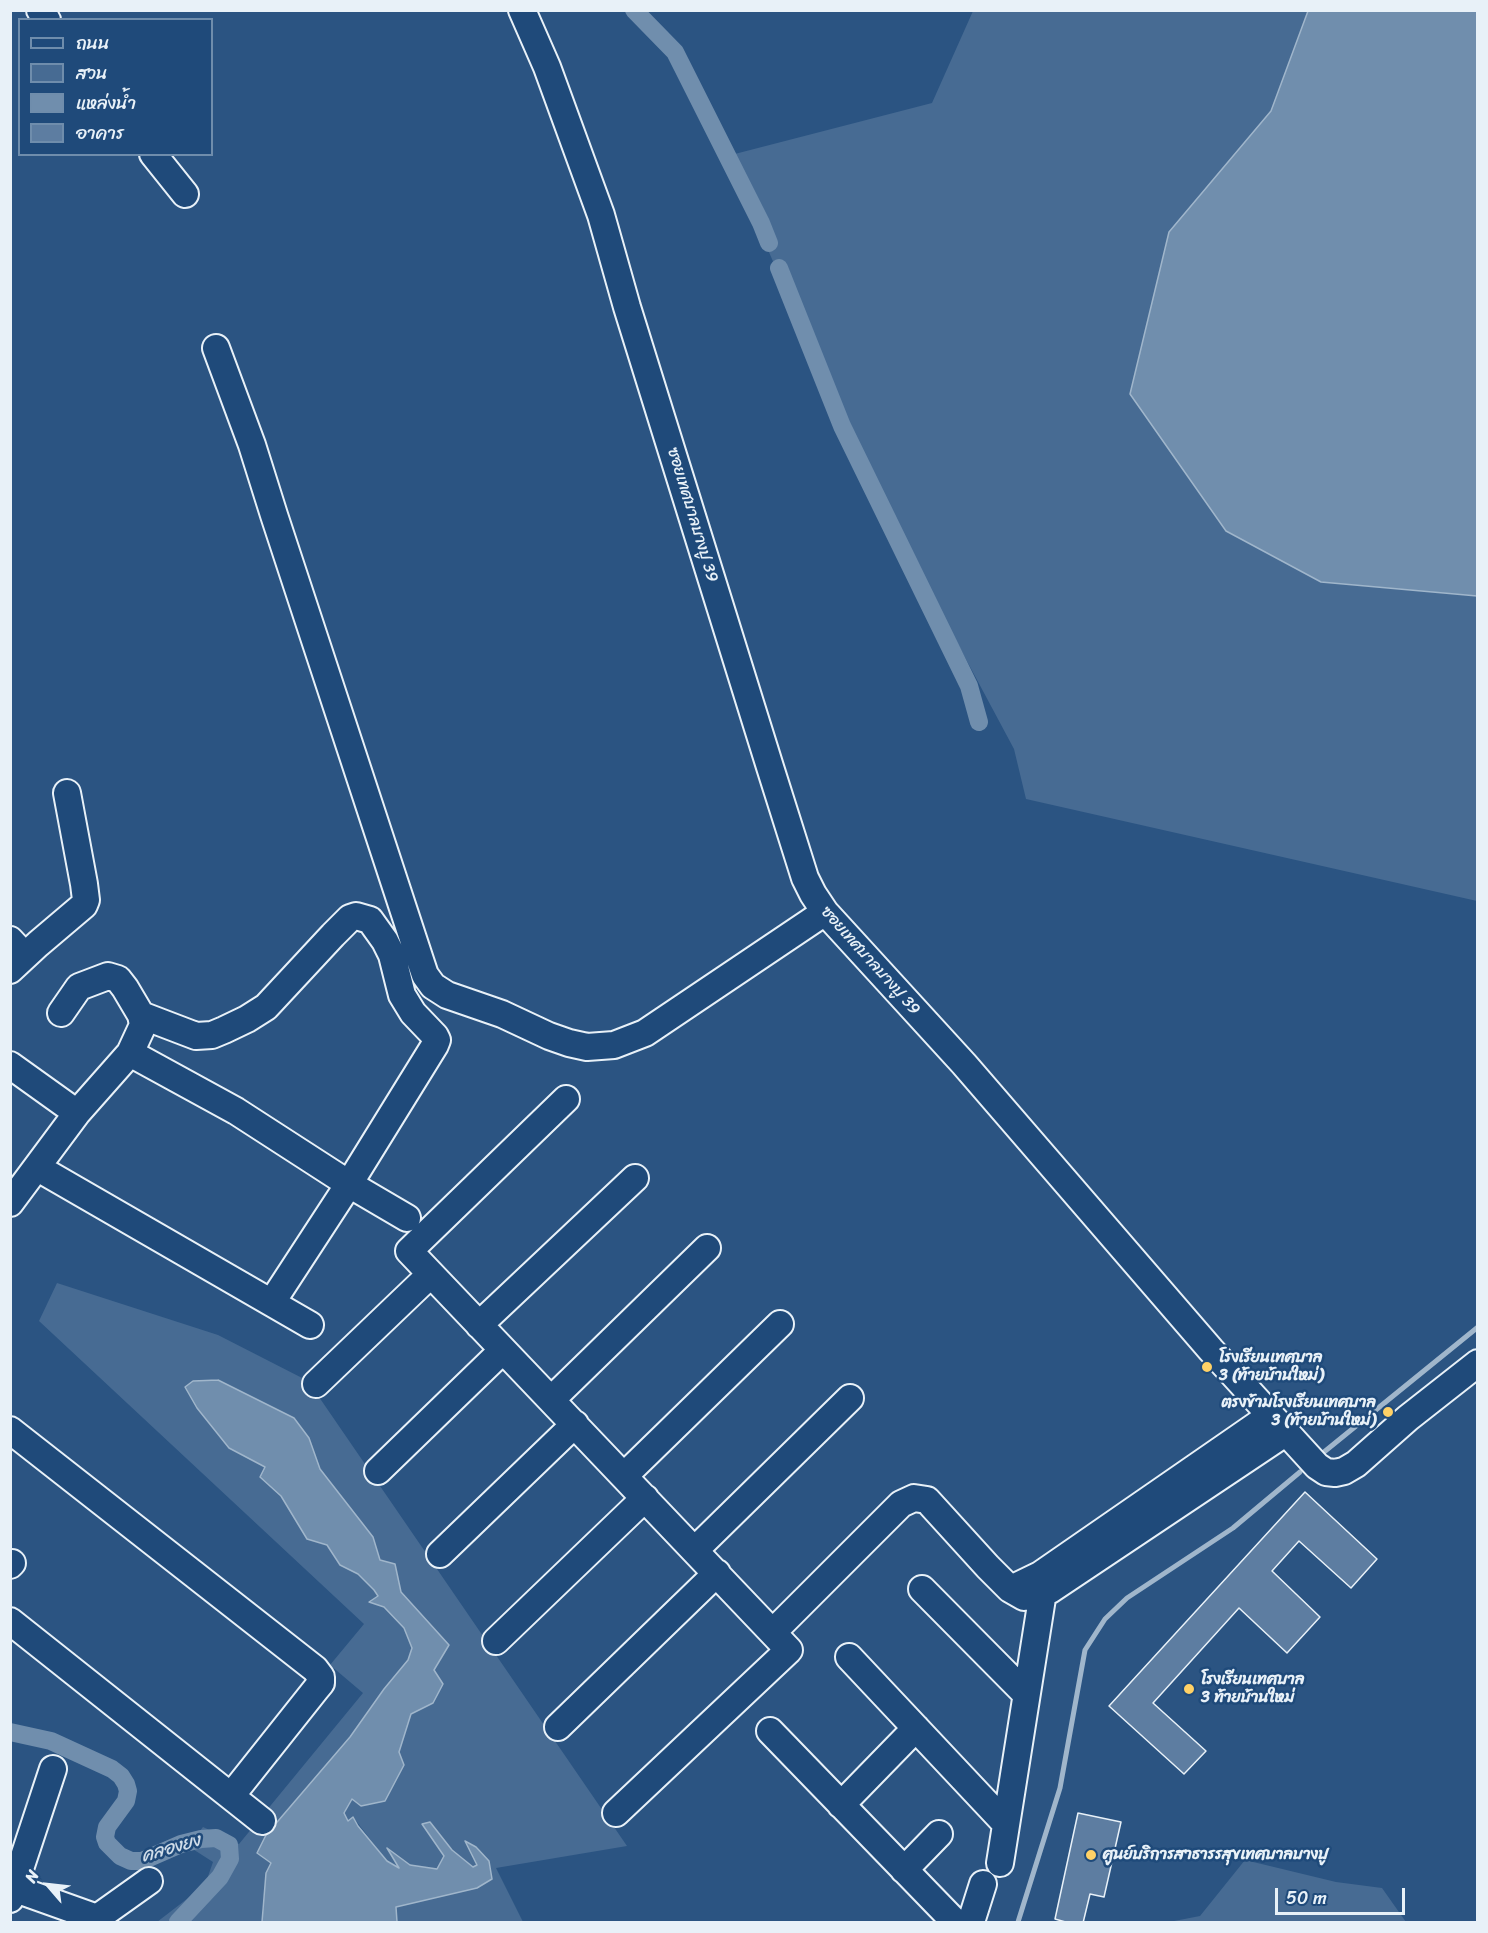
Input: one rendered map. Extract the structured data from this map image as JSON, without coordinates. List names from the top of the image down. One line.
{"streets":{"street":["ซอยเทศบาลบางปู 39"]},"water":["คลองยง"],"places":["โรงเรียนเทศบาล 3 (ท้ายบ้านใหม่)","ตรงข้ามโรงเรียนเทศบาล 3 (ท้ายบ้านใหม่)","โรงเรียนเทศบาล 3 ท้ายบ้านใหม่","ศูนย์บริการสาธารรสุขเทศบาลบางปู"],"legend":["ถนน","สวน","แหล่งน้ำ","อาคาร"],"scale_bar":"50 m","north":"top left"}
